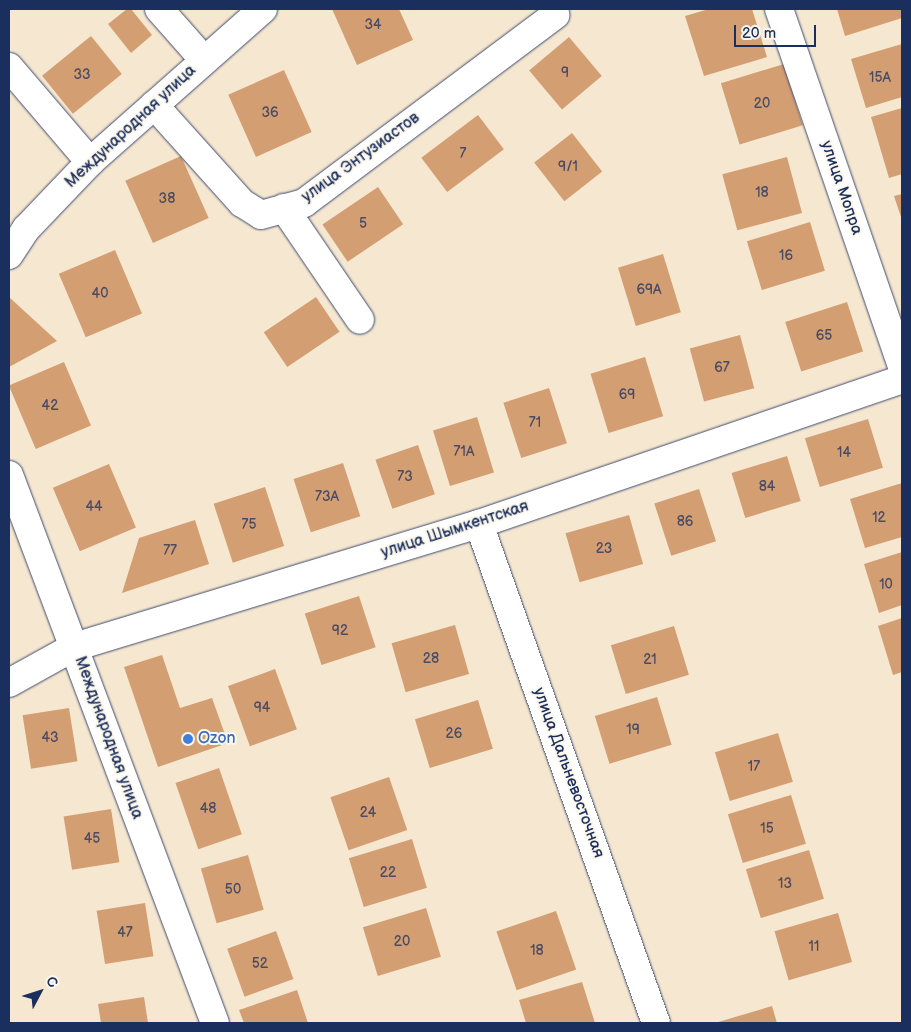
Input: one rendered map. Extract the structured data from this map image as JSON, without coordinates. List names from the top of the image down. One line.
{"streets":{"street":["Международная улица","улица Энтузиастов","улица Мопра","улица Шымкентская","улица Дальневосточная"]},"crossings":[["Международная улица","улица Энтузиастов"],["Международная улица","улица Шымкентская"],["улица Шымкентская","улица Дальневосточная"]],"places":["Ozon"],"house_numbers":["34","9","33","15А","20","36","7","9/1","18","38","5","16","69А","40","65","67","69","42","71","71А","14","73","84","73А","44","12","86","75","23","77","10","92","28","21","94","19","26","43","17","48","24","15","45","22","13","50","47","20","11","18","52"],"scale_bar":"20 m","north":"top right"}
